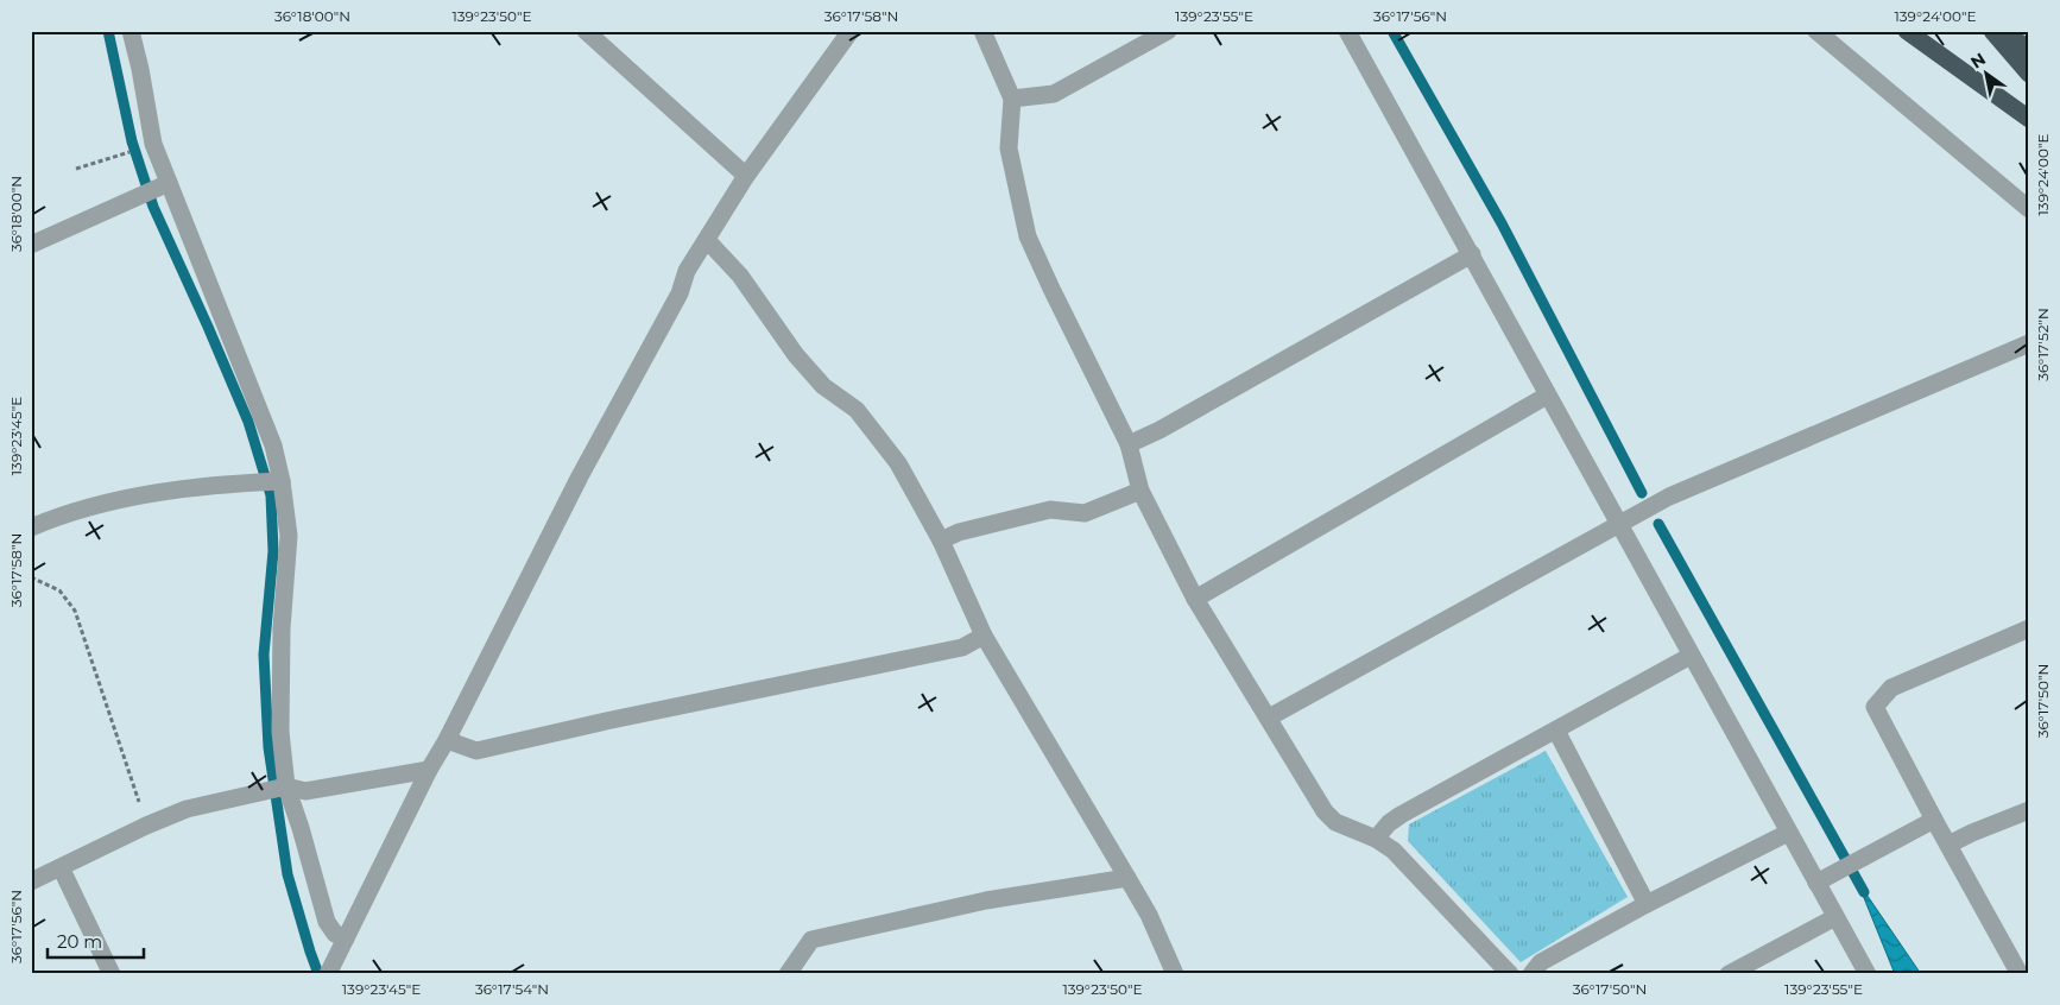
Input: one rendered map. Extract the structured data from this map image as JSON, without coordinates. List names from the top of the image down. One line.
{"scale_bar":"20 m","north":"top left","coordinates":["36°18'00\"N","139°23'50\"E","36°17'58\"N","139°23'55\"E","36°17'56\"N","139°24'00\"E","36°17'52\"N","139°23'45\"E","36°17'50\"N","36°17'54\"N"]}
